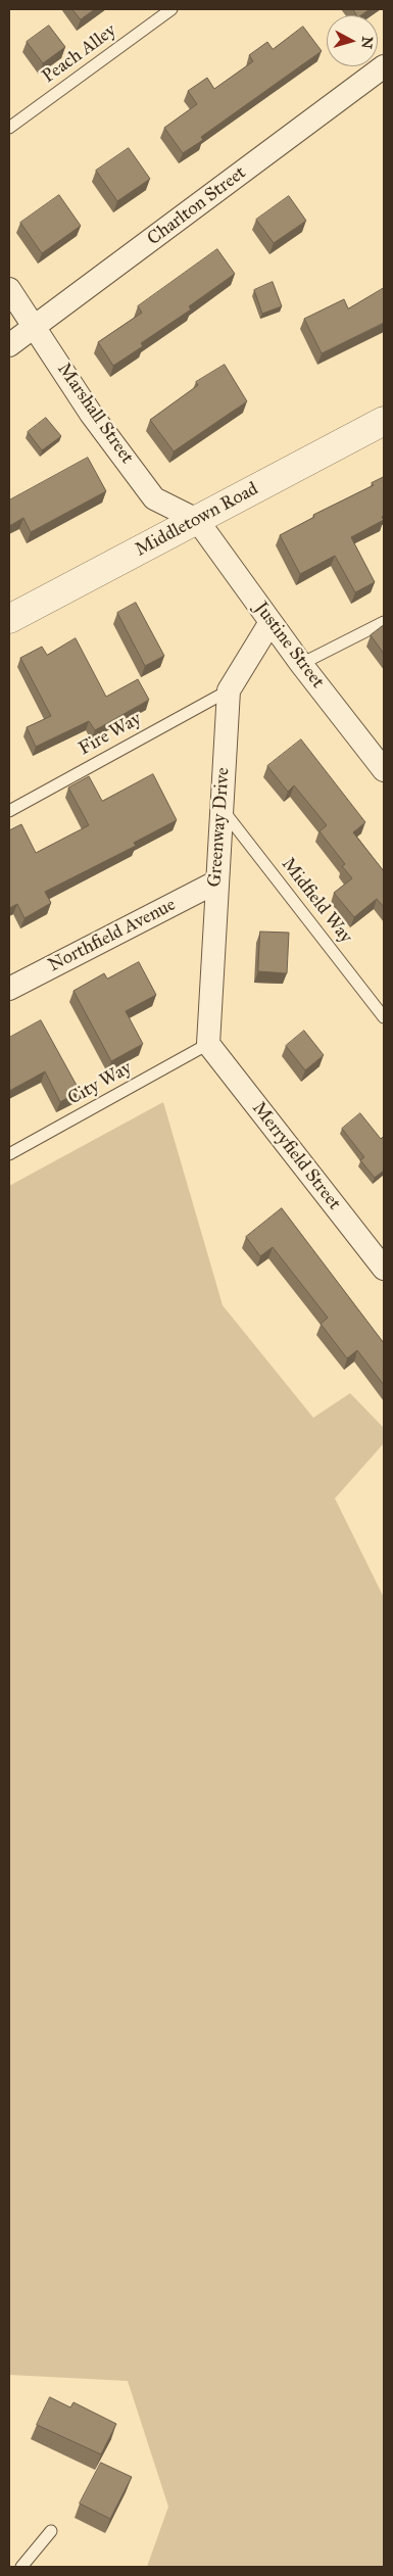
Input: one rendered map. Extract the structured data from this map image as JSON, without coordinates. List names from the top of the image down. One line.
{"streets":{"street":["Charlton Street","Marshall Street","Middletown Road","Justine Street","Greenway Drive","Northfield Avenue","Merryfield Street"],"lane":["Peach Alley","Fire Way","Midfield Way","City Way"]},"crossings":[["Charlton Street","Marshall Street"],["Marshall Street","Middletown Road"],["Marshall Street","Justine Street"],["Middletown Road","Justine Street"],["Justine Street","Greenway Drive"],["Fire Way","Greenway Drive"],["Greenway Drive","Midfield Way"],["Greenway Drive","Northfield Avenue"],["Greenway Drive","City Way"],["Greenway Drive","Merryfield Street"],["City Way","Merryfield Street"]],"north":"right"}
